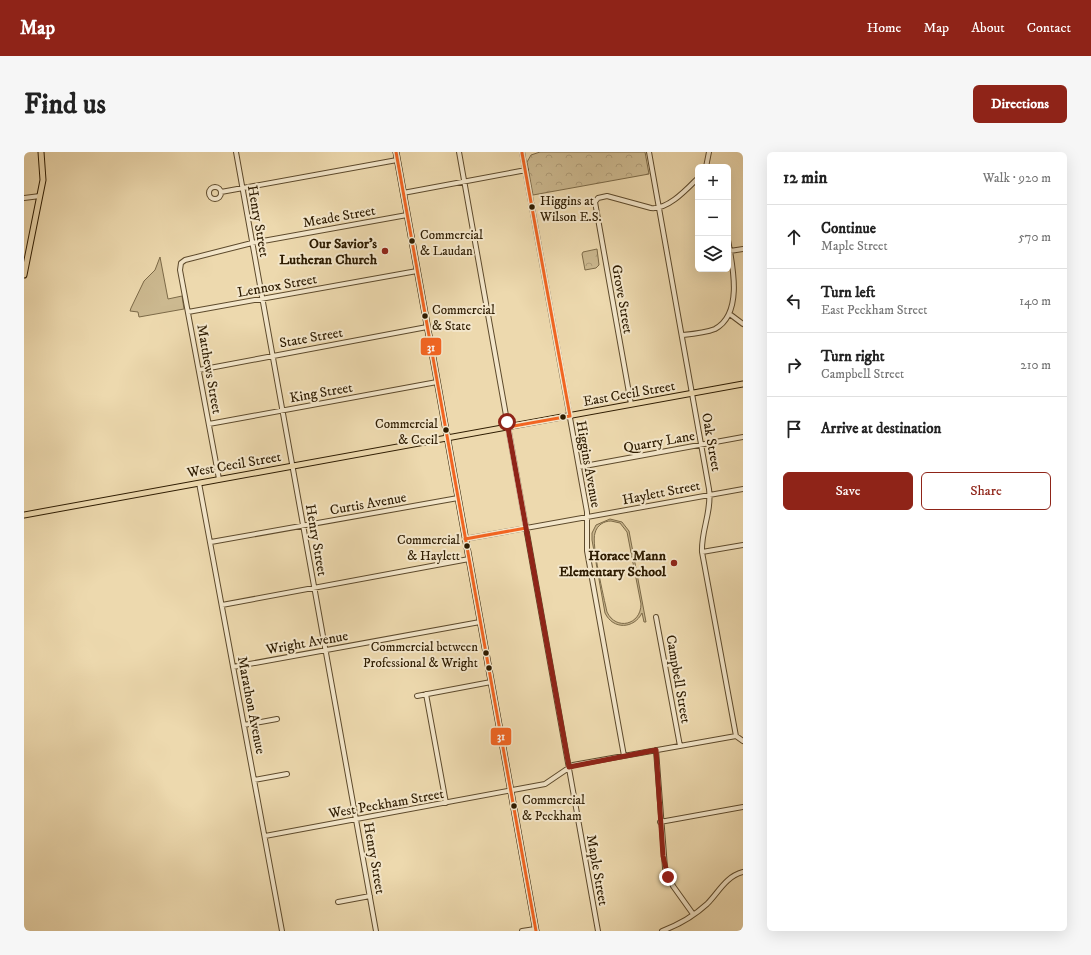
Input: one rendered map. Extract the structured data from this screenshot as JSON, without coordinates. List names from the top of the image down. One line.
{"streets":{"main road":["East Cecil Street","West Cecil Street"],"street":["Meade Street","Henry Street","Lennox Street","Grove Street","State Street","Matthews Street","King Street","Quarry Lane","Oak Street","Higgins Avenue","Haylett Street","Curtis Avenue","Wright Avenue","Campbell Street","Marathon Avenue","West Peckham Street","Maple Street"]},"crossings":[["Meade Street","Henry Street"],["Meade Street","Matthews Street"],["Henry Street","Lennox Street"],["Henry Street","State Street"],["Henry Street","King Street"],["Henry Street","West Cecil Street"],["Henry Street","Curtis Avenue"],["Henry Street","Wright Avenue"],["Henry Street","West Peckham Street"],["Lennox Street","Matthews Street"],["Grove Street","East Cecil Street"],["Grove Street","Oak Street"],["State Street","Matthews Street"],["Matthews Street","King Street"],["Matthews Street","West Cecil Street"],["East Cecil Street","Oak Street"],["East Cecil Street","West Cecil Street"],["East Cecil Street","Higgins Avenue"],["East Cecil Street","Maple Street"],["Quarry Lane","Oak Street"],["Quarry Lane","Higgins Avenue"],["Oak Street","Haylett Street"],["West Cecil Street","Marathon Avenue"],["Higgins Avenue","Haylett Street"],["Haylett Street","Maple Street"],["Curtis Avenue","Marathon Avenue"],["Wright Avenue","Marathon Avenue"],["Marathon Avenue","West Peckham Street"],["West Peckham Street","Maple Street"]],"places":["Higgins at Wilson E.S.","Commercial & Laudan","Our Savior’s Lutheran Church","Commercial & State","Commercial & Cecil","Commercial & Haylett","Horace Mann Elementary School","Commercial between Professional & Wright","Commercial & Peckham"],"lines":["transit line 31"],"page":{"header":"Map","nav":["Home","Map","About","Contact"],"buttons":["Directions",["Save","Share"]],"title":"Find us","heading":["12 min","Walk · 920 m"],"map_buttons":["+","−"],"list":[["Continue","Maple Street","570 m"],["Turn left","East Peckham Street","140 m"],["Turn right","Campbell Street","210 m"],"Arrive at destination"]}}
